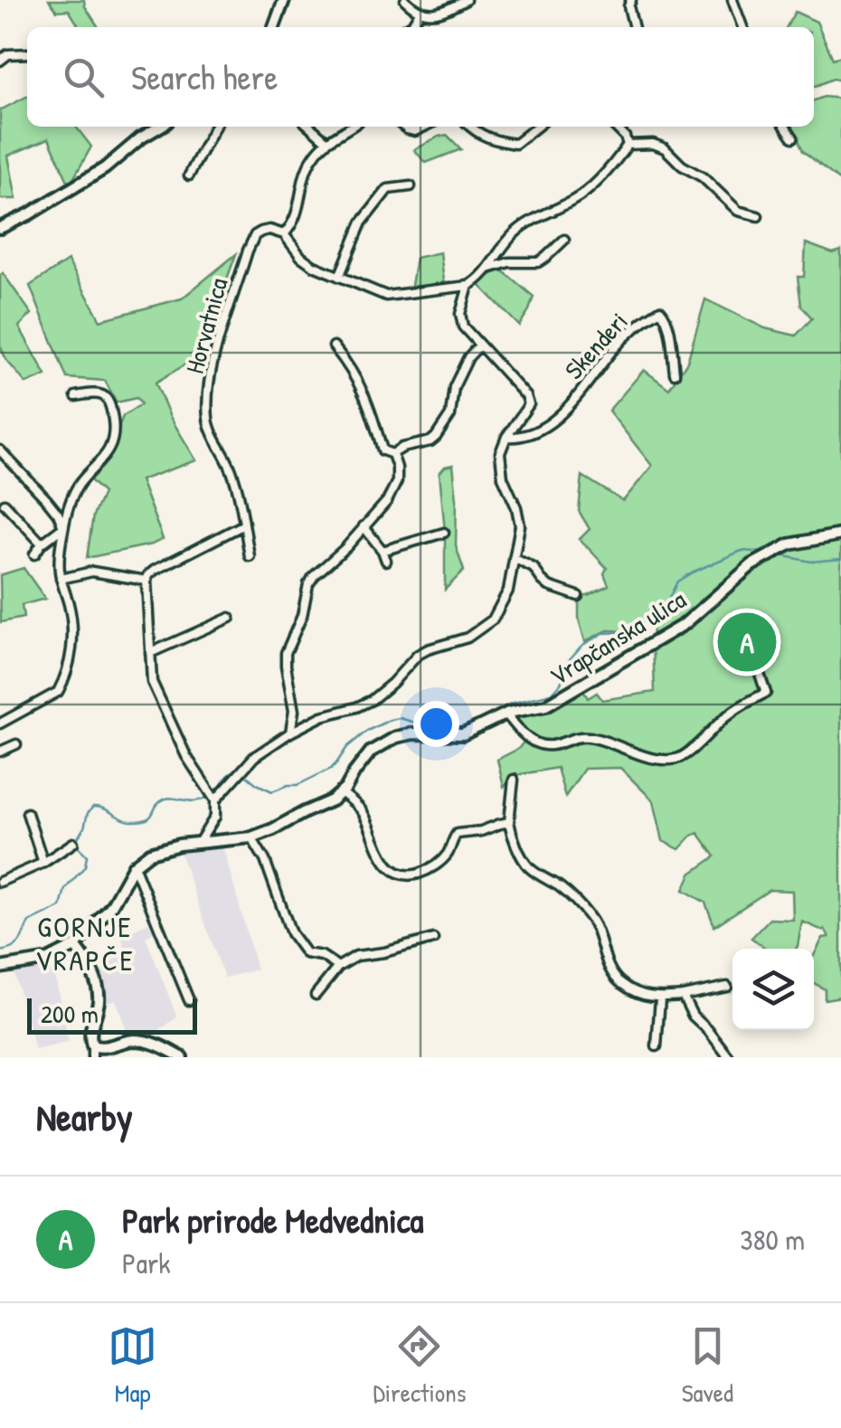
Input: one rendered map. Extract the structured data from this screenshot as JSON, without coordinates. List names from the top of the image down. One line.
{"streets":{"street":["Horvatnica","Skenderi","Vrapčanska ulica"]},"districts":["GORNJE VRAPČE"],"scale_bar":"200 m","page":{"search":"Search here","pins":"A","scale":"200 m","heading":"Nearby","list":[{"mark":"A","name":"Park prirode Medvednica","note":"Park","value":"380 m"}],"nav":["Map","Directions","Saved"]}}
